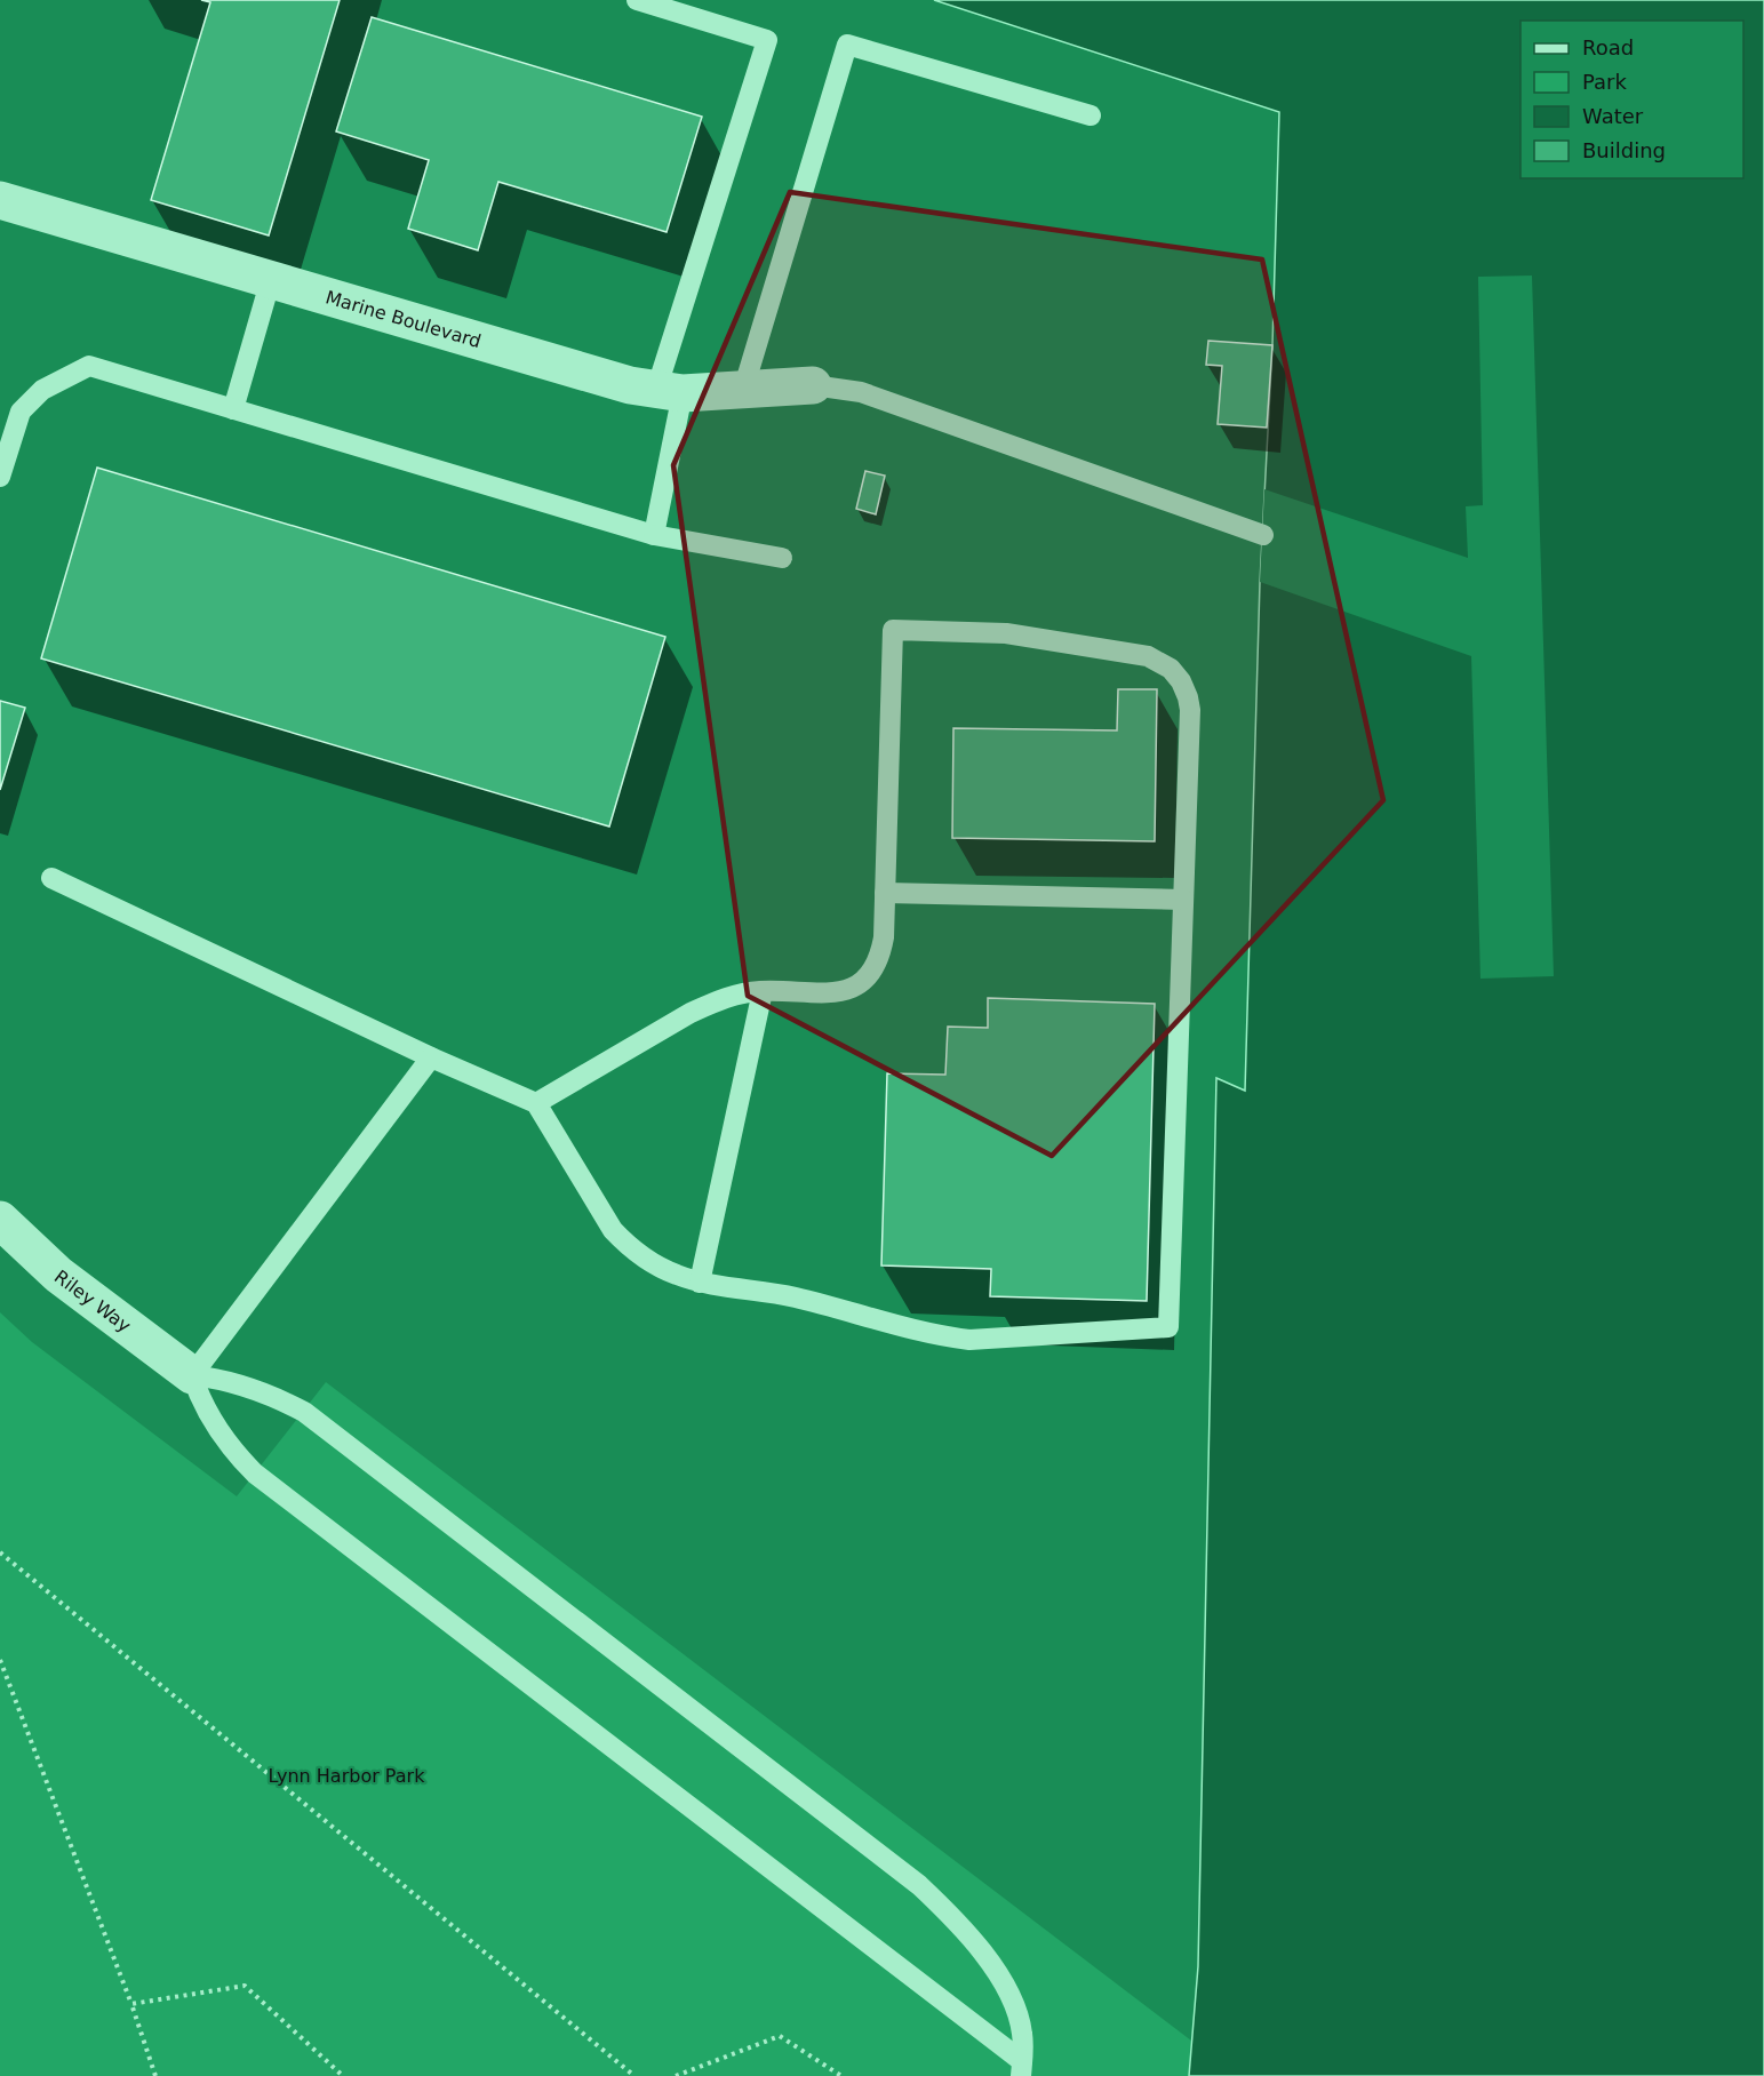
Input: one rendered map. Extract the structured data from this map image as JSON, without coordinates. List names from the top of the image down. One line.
{"streets":{"street":["Marine Boulevard","Riley Way"]},"parks":["Lynn Harbor Park"],"legend":["Road","Park","Water","Building"]}
